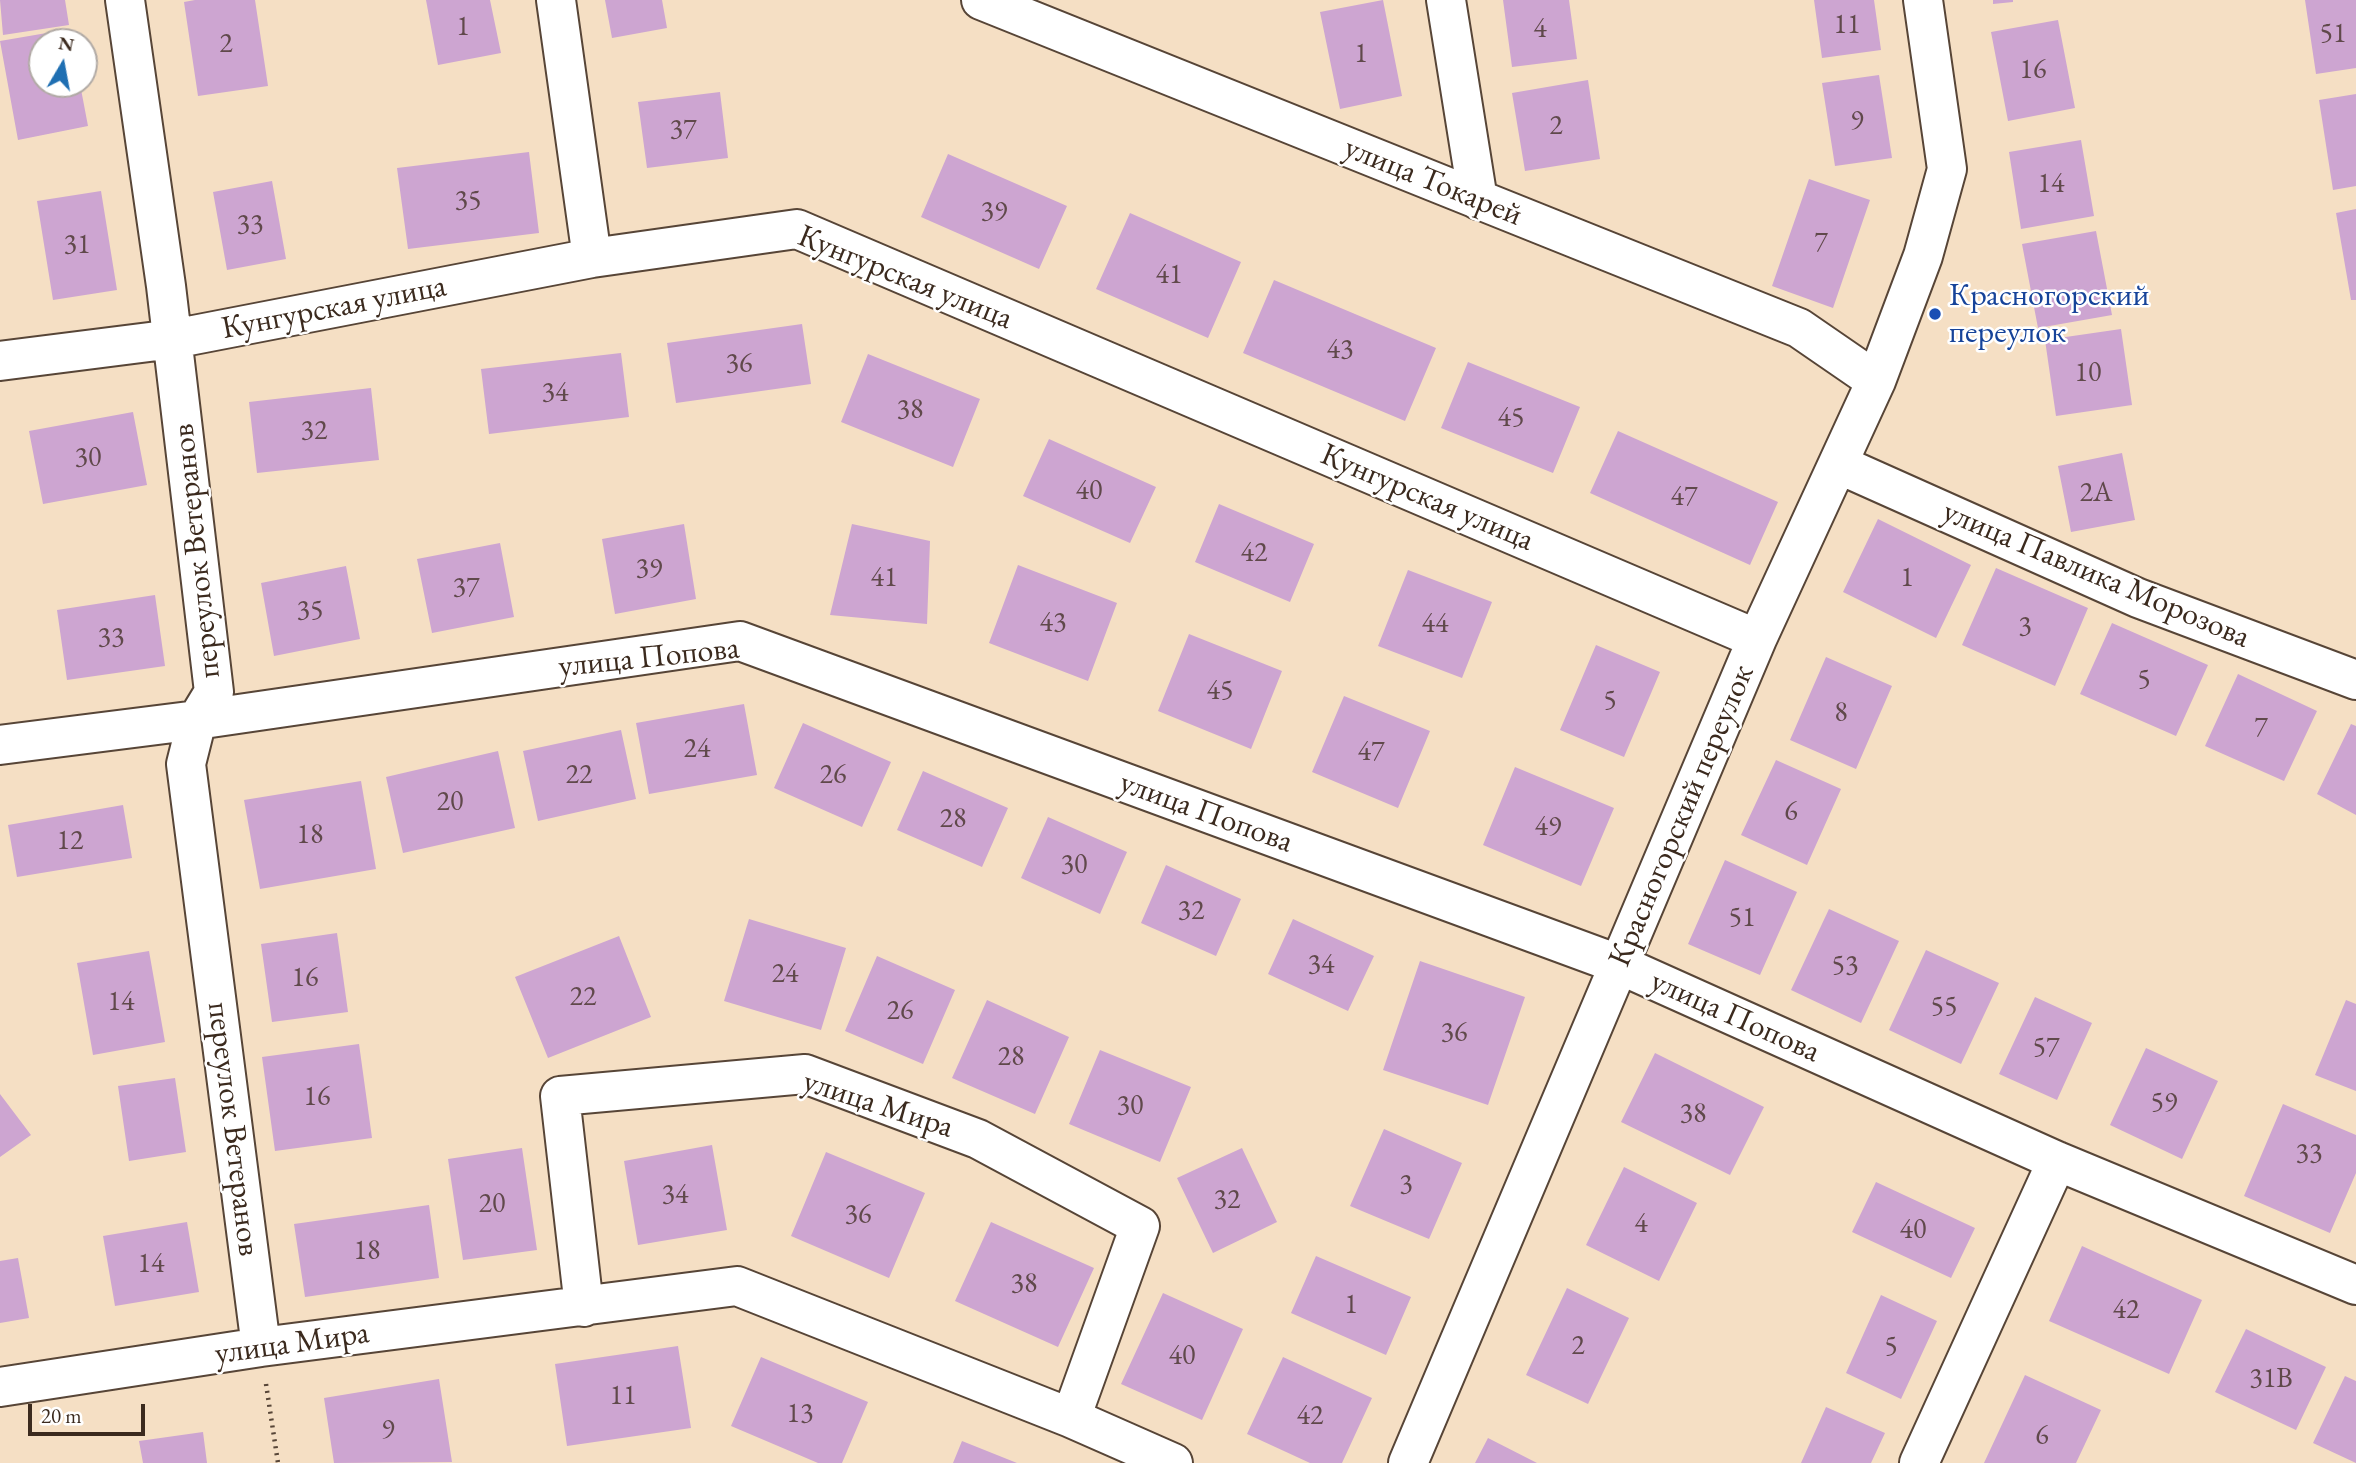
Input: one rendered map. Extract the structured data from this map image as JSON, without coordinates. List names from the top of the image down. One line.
{"streets":{"street":["улица Токарей","Кунгурская улица","переулок Ветеранов","улица Павлика Морозова","улица Попова","Красногорский переулок","улица Мира"]},"crossings":[["улица Токарей","Красногорский переулок"],["Кунгурская улица","переулок Ветеранов"],["Кунгурская улица","Красногорский переулок"],["переулок Ветеранов","улица Попова"],["переулок Ветеранов","улица Мира"],["улица Павлика Морозова","Красногорский переулок"],["улица Попова","Красногорский переулок"]],"places":["Красногорский переулок"],"house_numbers":["11","1","4","51","2","1","16","9","2","37","14","35","39","33","7","31","41","43","36","10","34","38","45","32","30","40","2А","47","42","39","41","1","37","35","43","44","3","33","5","45","5","8","7","24","47","22","26","20","6","28","49","18","12","30","32","51","34","53","24","16","22","14","55","26","36","57","28","16","59","30","38","33","3","34","32","20","36","4","40","18","14","38","1","42","2","5","40","31В","11","13","42","9","6"],"scale_bar":"20 m","north":"top"}
